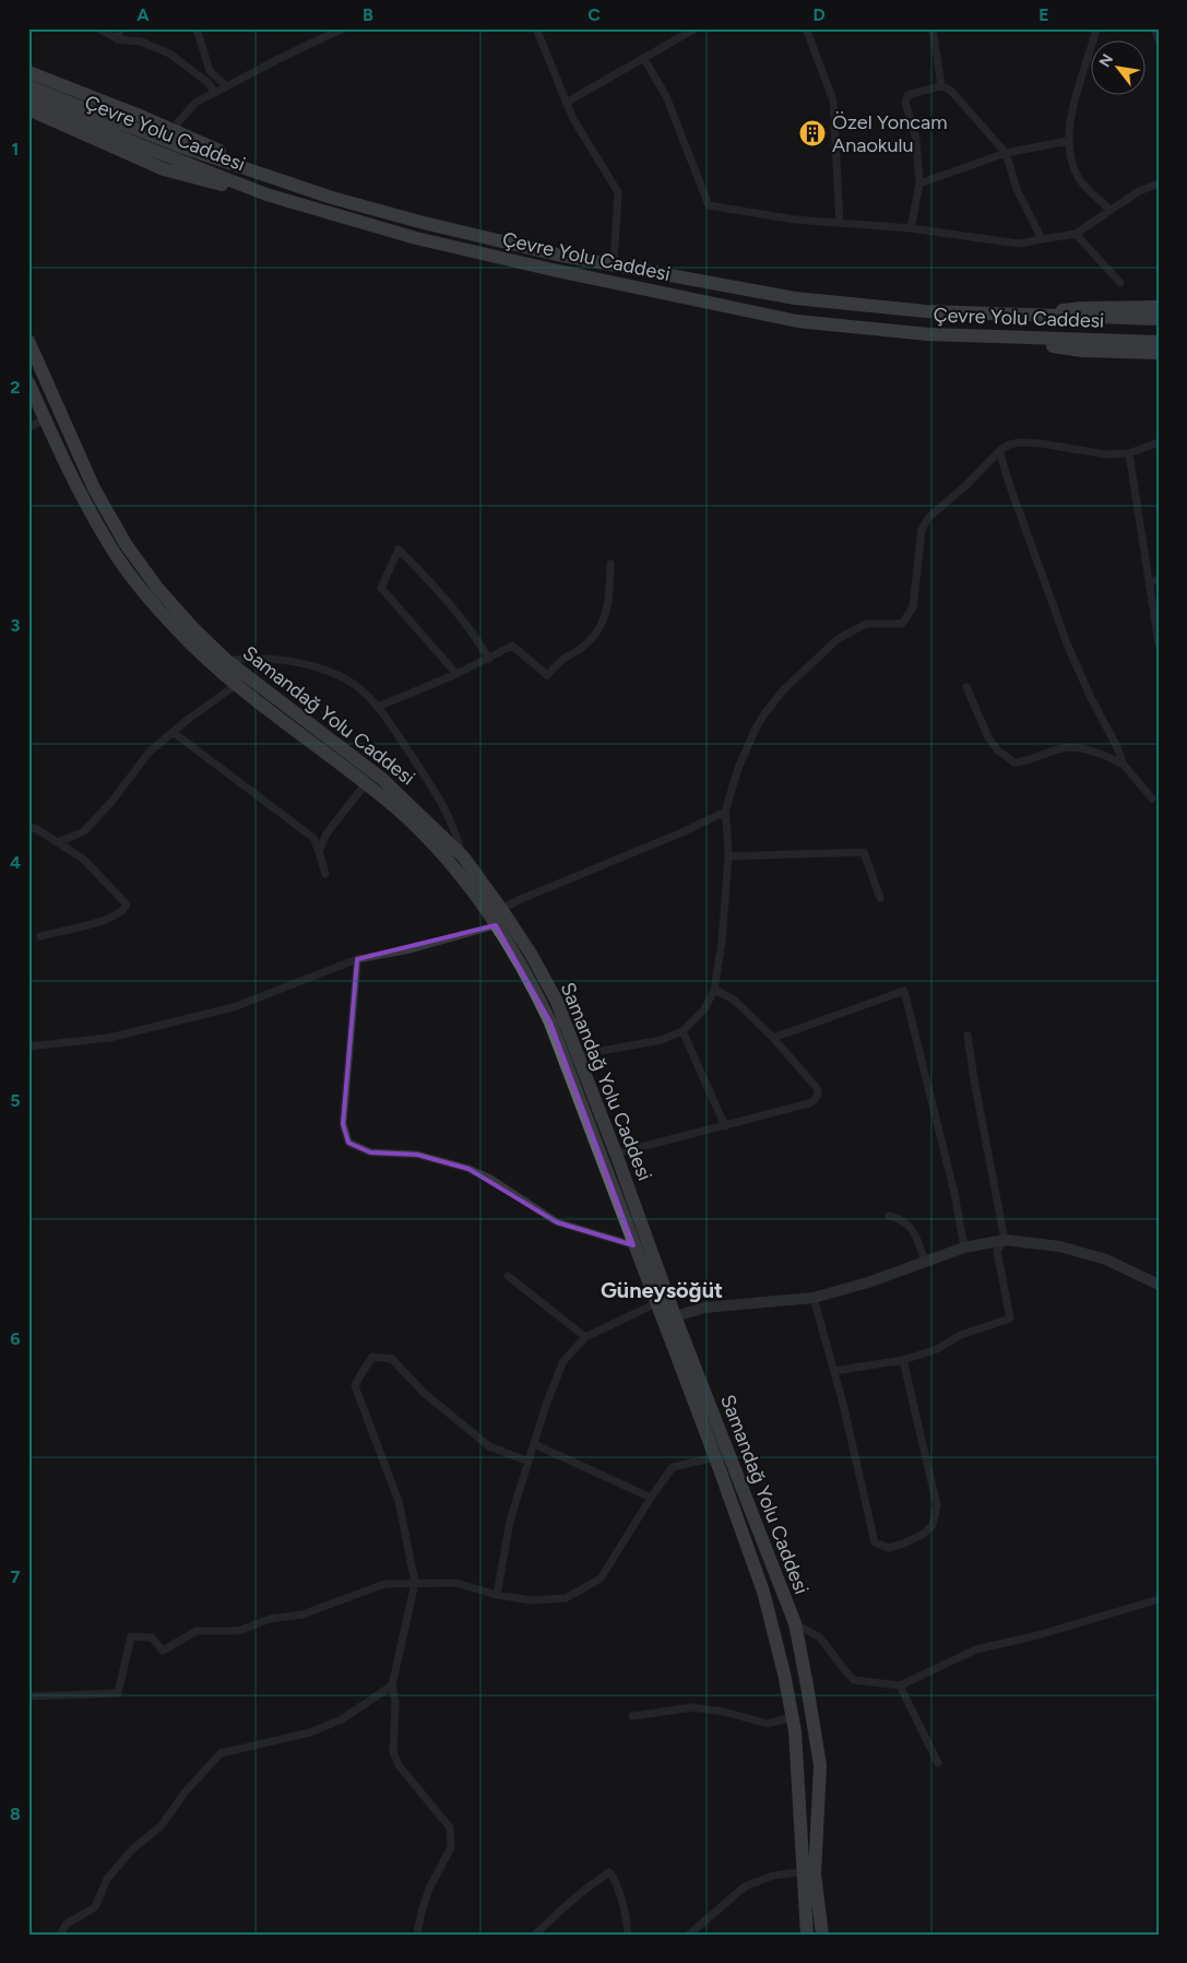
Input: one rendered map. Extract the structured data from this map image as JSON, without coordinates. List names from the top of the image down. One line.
{"streets":{"highway":["Çevre Yolu Caddesi","Samandağ Yolu Caddesi"]},"districts":["Güneysöğüt"],"places":{"building":["Özel Yoncam Anaokulu"]},"north":"top left","grid":{"columns":["A","B","C","D","E"],"rows":["1","2","3","4","5","6","7","8"]}}
